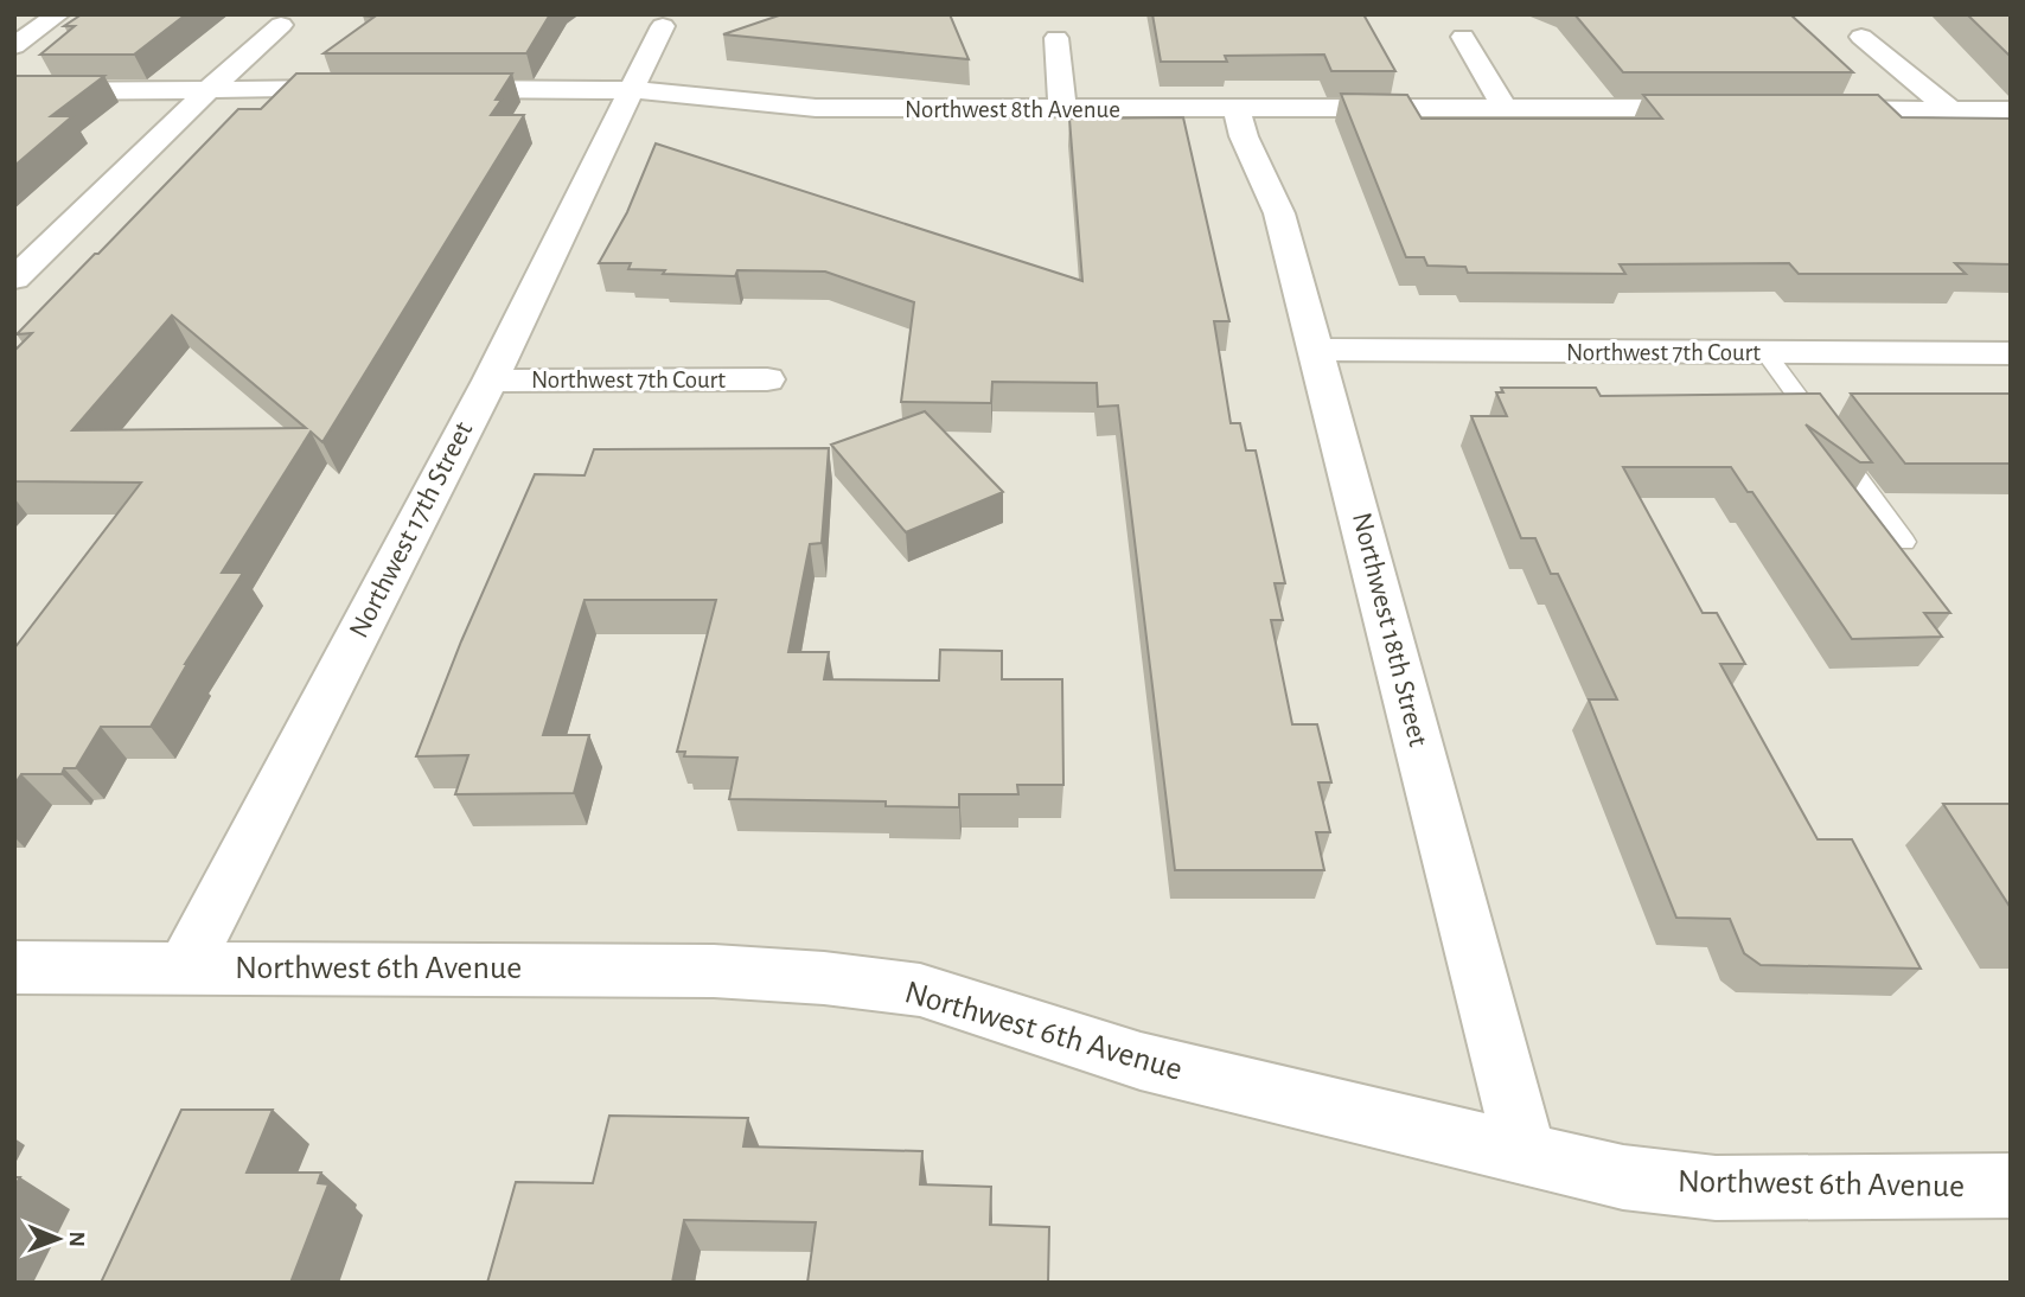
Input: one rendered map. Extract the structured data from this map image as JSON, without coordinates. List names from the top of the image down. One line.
{"streets":{"street":["Northwest 8th Avenue","Northwest 7th Court","Northwest 17th Street","Northwest 18th Street","Northwest 6th Avenue"]},"crossings":[["Northwest 8th Avenue","Northwest 17th Street"],["Northwest 8th Avenue","Northwest 18th Street"],["Northwest 7th Court","Northwest 17th Street"],["Northwest 7th Court","Northwest 18th Street"],["Northwest 17th Street","Northwest 6th Avenue"],["Northwest 18th Street","Northwest 6th Avenue"]],"north":"right"}
